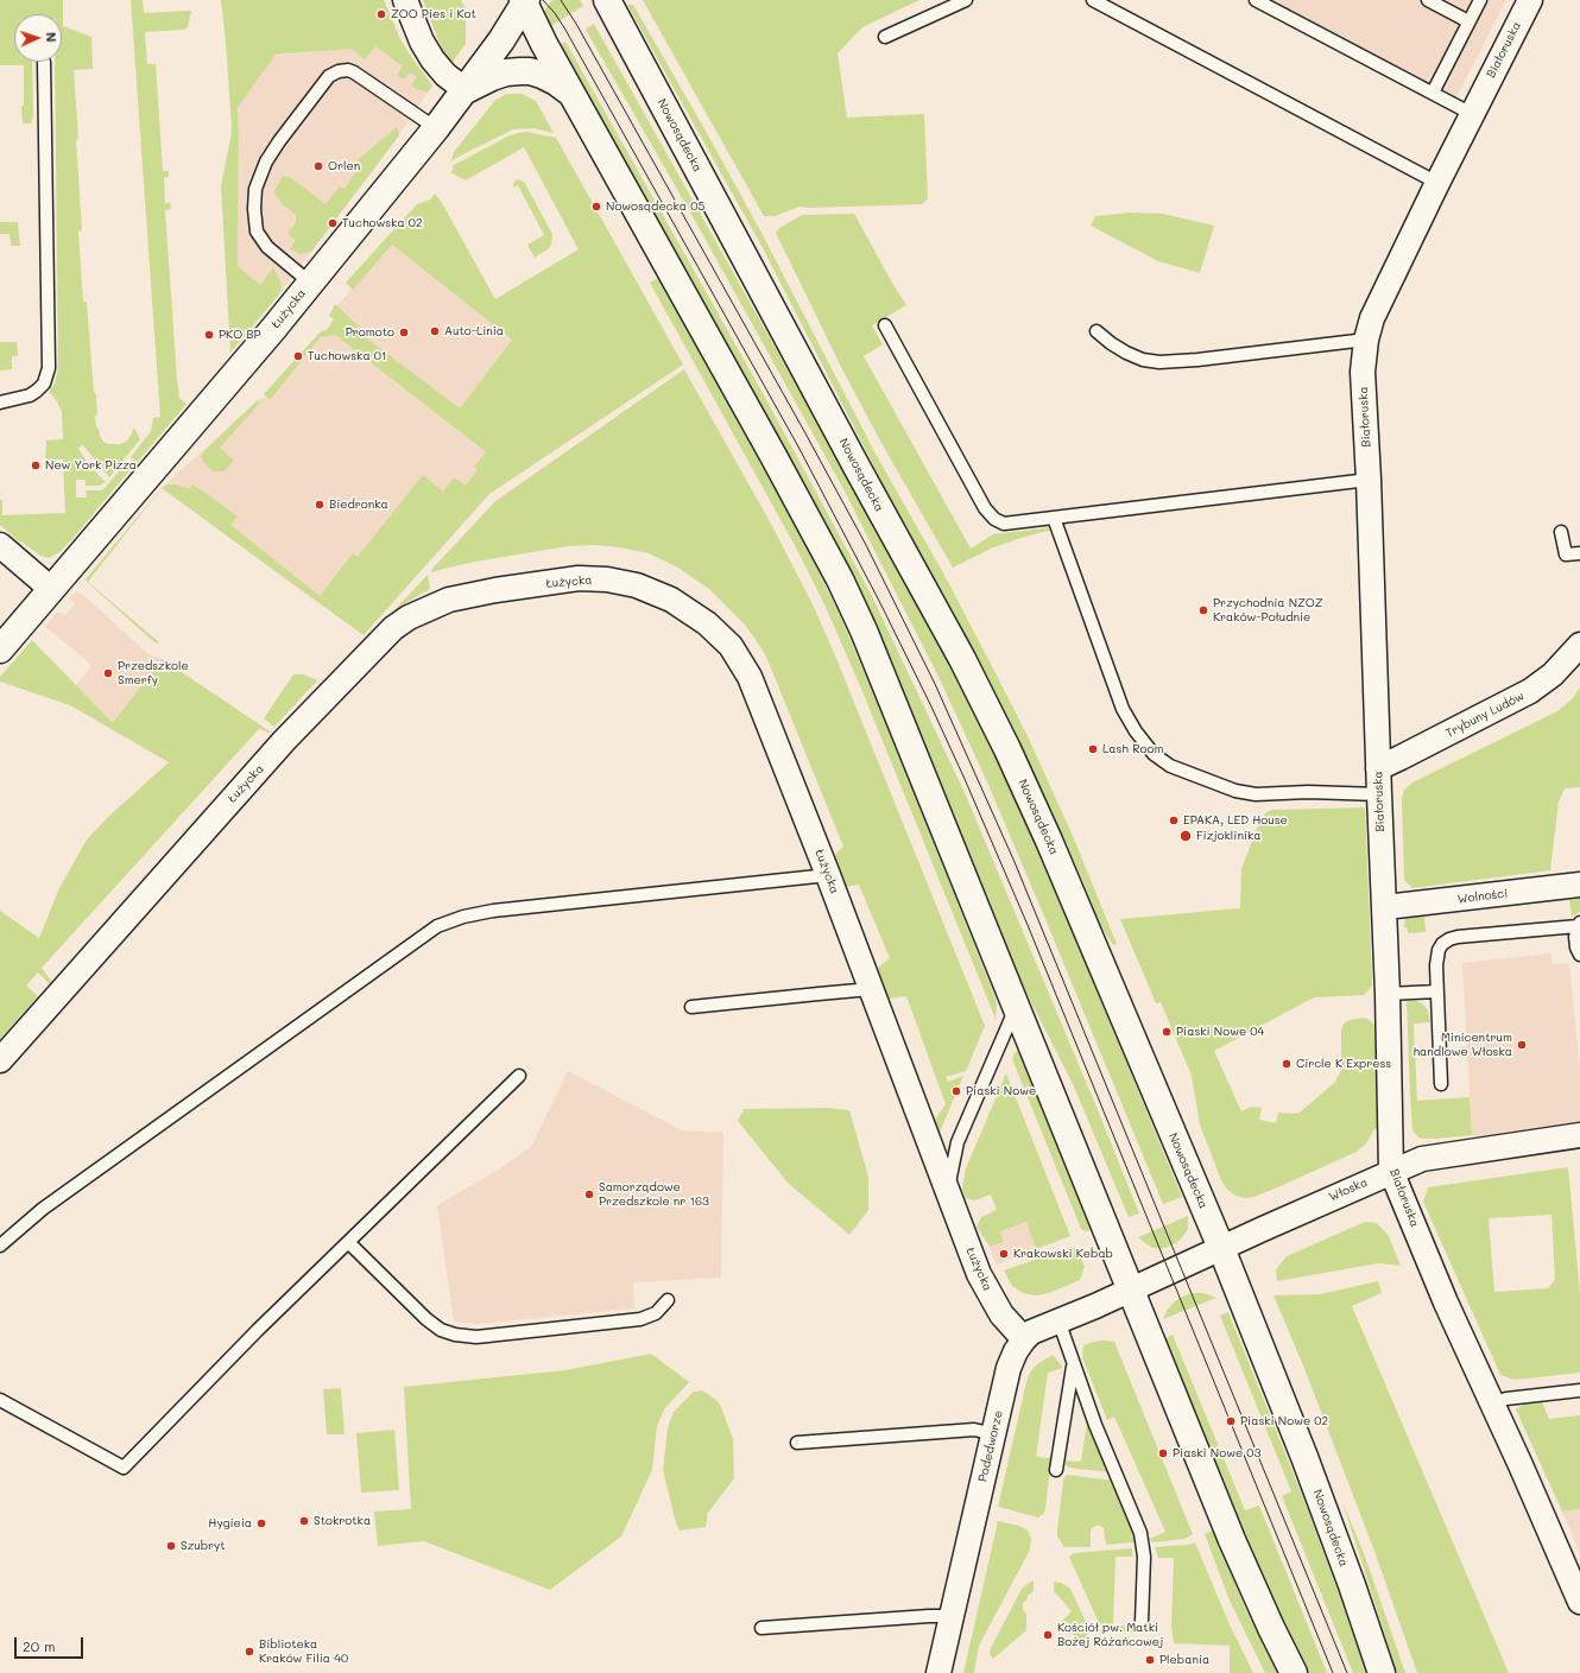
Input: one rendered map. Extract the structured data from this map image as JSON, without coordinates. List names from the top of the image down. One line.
{"streets":{"main road":["Nowosądecka","Łużycka"],"street":["Białoruska","Trybuny Ludów","Wolności","Włoska","Podedworze"]},"crossings":[["Białoruska","Trybuny Ludów"],["Białoruska","Wolności"],["Białoruska","Włoska"],["Nowosądecka","Włoska"],["Łużycka","Podedworze"],["Włoska","Podedworze"]],"places":["ZOO Pies i Kot","Orlen","Nowosądecka 05","Tuchowska 02","Auto-Linia","Promoto","PKO BP","Tuchowska 01","New York Pizza","Biedronka","Przychodnia NZOZ Kraków-Południe","Przedszkole Smerfy","Lash Room","EPAKA, LED House","Fizjoklinika","Piaski Nowe 04","Minicentrum handlowe Włoska","Circle K Express","Piaski Nowe","Samorządowe Przedszkole nr 163","Krakowski Kebab","Piaski Nowe 02","Piaski Nowe 03","Stokrotka","Hygieia","Szubryt","Kościół pw. Matki Bożej Różańcowej","Biblioteka Kraków Filia 40","Plebania"],"scale_bar":"20 m","north":"right"}
